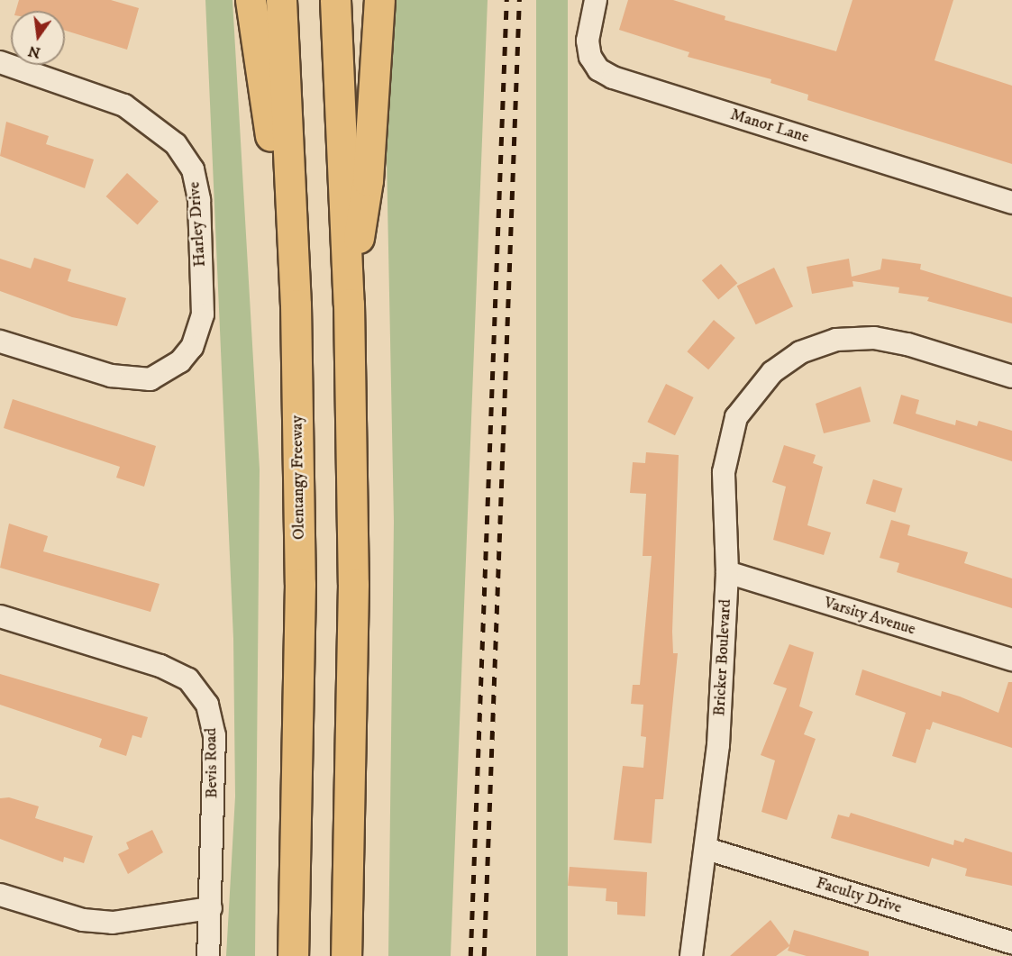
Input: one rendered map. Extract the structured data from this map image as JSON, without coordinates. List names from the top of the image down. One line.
{"streets":{"highway":["Olentangy Freeway"],"street":["Manor Lane","Harley Drive","Varsity Avenue","Bricker Boulevard","Bevis Road","Faculty Drive"]},"crossings":[["Varsity Avenue","Bricker Boulevard"],["Bricker Boulevard","Faculty Drive"]],"north":"bottom"}
